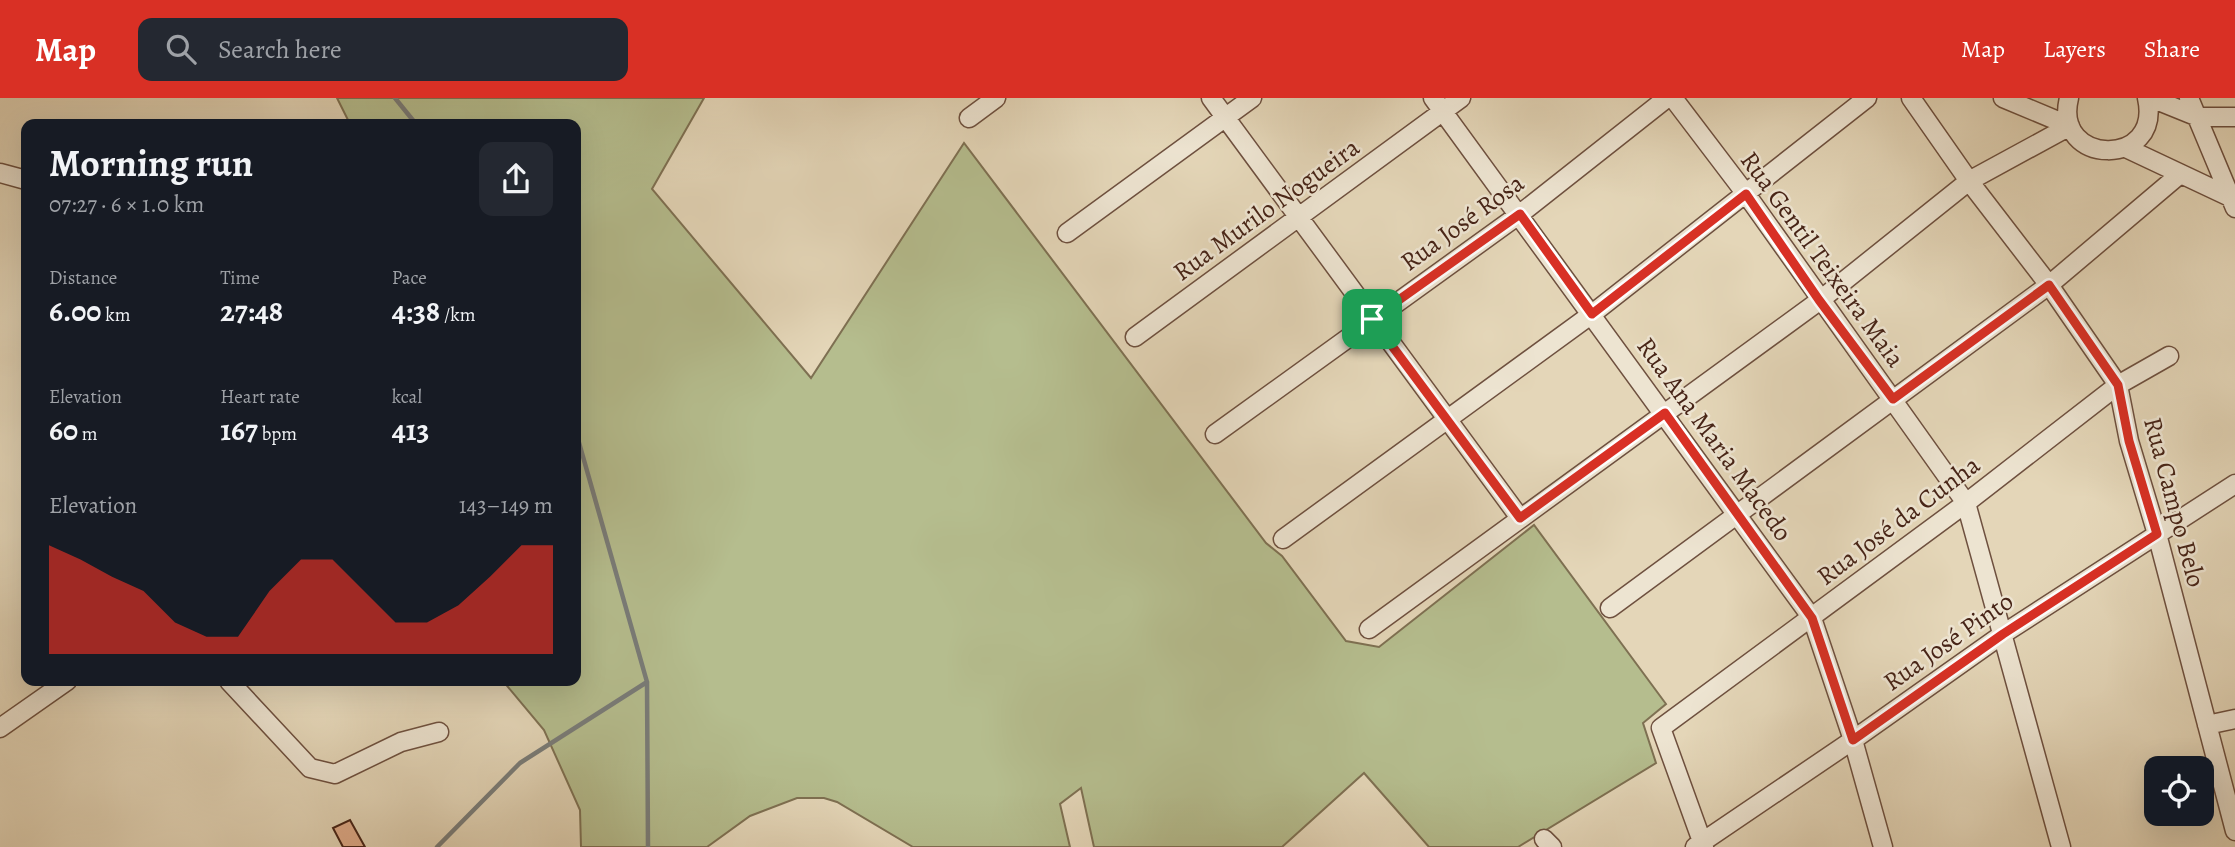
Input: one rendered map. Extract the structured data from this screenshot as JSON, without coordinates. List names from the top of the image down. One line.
{"streets":{"street":["Rua Murilo Nogueira","Rua José Rosa","Rua Gentil Teixeira Maia","Rua Ana Maria Macedo","Rua Campo Belo","Rua José da Cunha","Rua José Pinto"]},"crossings":[["Rua Murilo Nogueira","Rua Ana Maria Macedo"],["Rua José Rosa","Rua Ana Maria Macedo"],["Rua Gentil Teixeira Maia","Rua José da Cunha"],["Rua Gentil Teixeira Maia","Rua José Pinto"],["Rua Ana Maria Macedo","Rua José da Cunha"],["Rua Ana Maria Macedo","Rua José Pinto"],["Rua Campo Belo","Rua José da Cunha"],["Rua Campo Belo","Rua José Pinto"],["Rua José da Cunha","Rua José Pinto"]],"page":{"header":"Map","search":"Search here","nav":["Map","Layers","Share"],"heading":["Morning run","07:27 · 6 × 1.0 km"],"stats":[["Distance","6.00 km"],["Time","27:48"],["Pace","4:38 /km"],["Elevation","60 m"],["Heart rate","167 bpm"],["kcal","413"]],"chart":["Elevation","143–149 m"]}}
